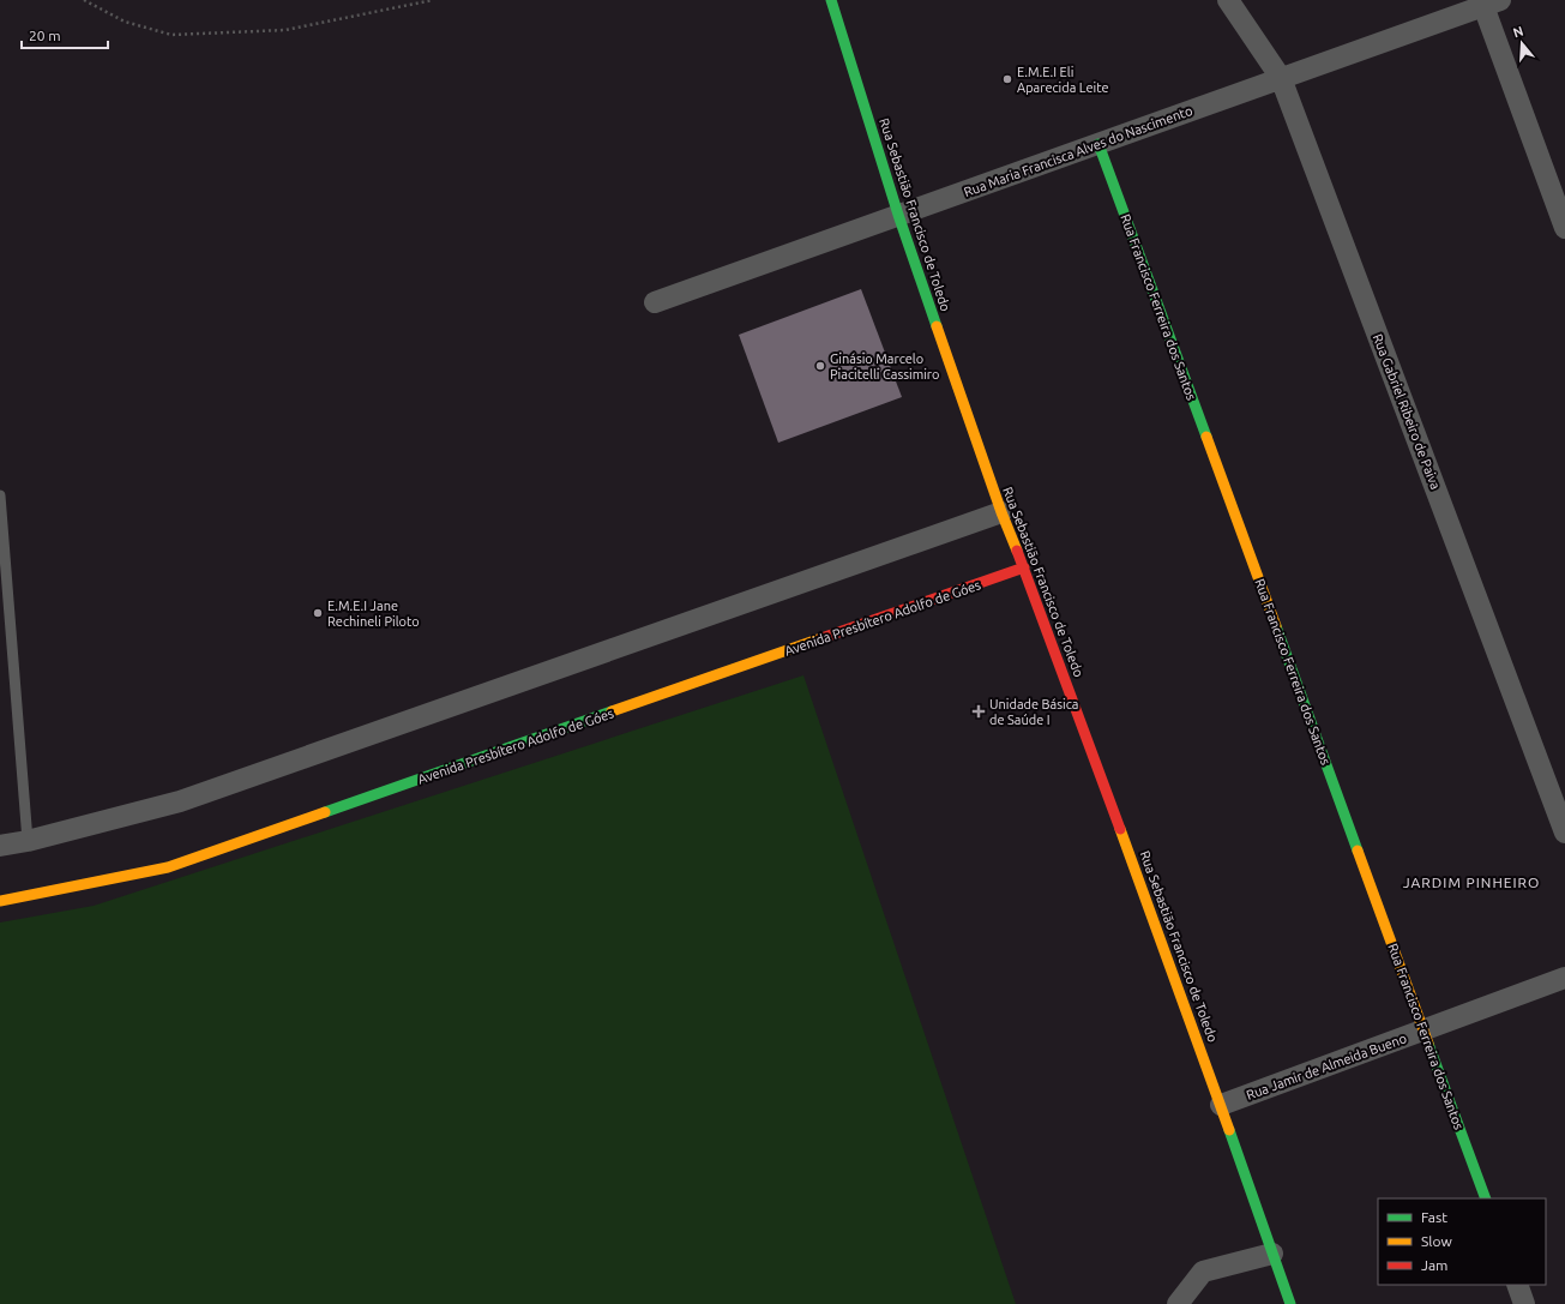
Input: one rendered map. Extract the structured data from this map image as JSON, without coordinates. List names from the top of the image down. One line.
{"streets":{"street":["Rua Maria Francisca Alves do Nascimento","Rua Sebastião Francisco de Toledo","Rua Francisco Ferreira dos Santos","Rua Gabriel Ribeiro de Paiva","Avenida Presbítero Adolfo de Góes","Rua Jamir de Almeida Bueno"]},"crossings":[["Rua Maria Francisca Alves do Nascimento","Rua Sebastião Francisco de Toledo"],["Rua Maria Francisca Alves do Nascimento","Rua Francisco Ferreira dos Santos"],["Rua Maria Francisca Alves do Nascimento","Rua Gabriel Ribeiro de Paiva"],["Rua Sebastião Francisco de Toledo","Avenida Presbítero Adolfo de Góes"],["Rua Sebastião Francisco de Toledo","Rua Jamir de Almeida Bueno"],["Rua Francisco Ferreira dos Santos","Rua Jamir de Almeida Bueno"]],"districts":["JARDIM PINHEIRO"],"places":{"other":["E.M.E.I Eli Aparecida Leite","Ginásio Marcelo Piacitelli Cassimiro","E.M.E.I Jane Rechineli Piloto"],"health":["Unidade Básica de Saúde I"]},"legend":["Fast","Slow","Jam"],"scale_bar":"20 m","north":"top"}
